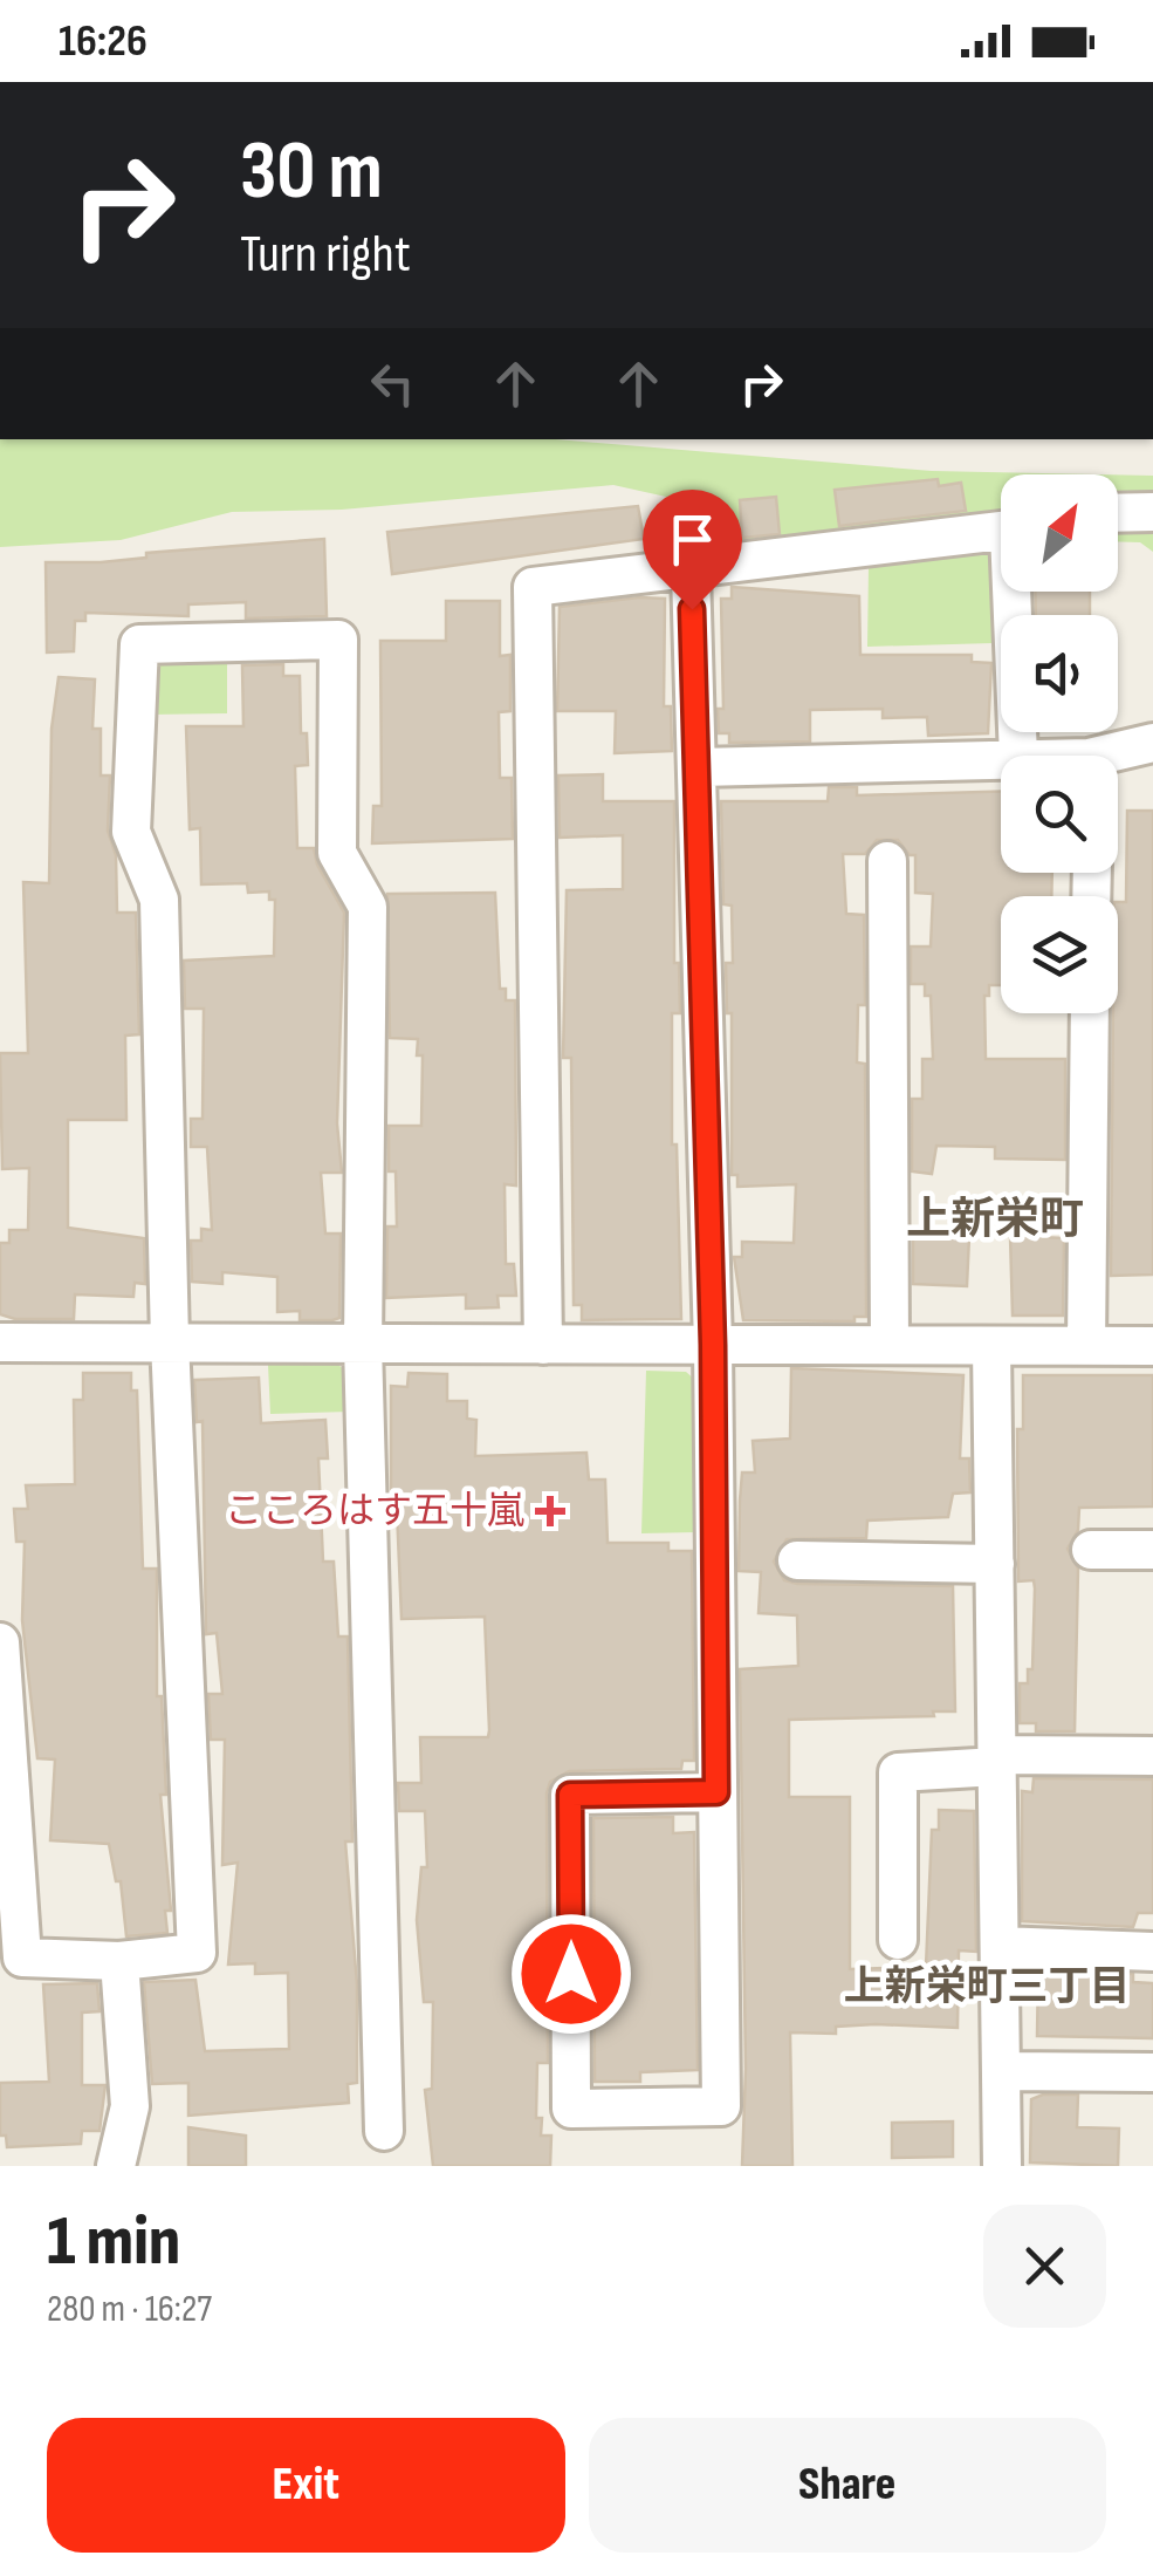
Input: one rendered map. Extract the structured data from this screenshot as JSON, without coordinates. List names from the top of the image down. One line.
{"districts":["上新栄町","上新栄町三丁目"],"places":{"health":["こころはす五十嵐"]},"north":"top right","page":{"status":"16:26","turn":["30 m","Turn right"],"heading":["1 min","280 m · 16:27"],"buttons":["Exit","Share"]}}
